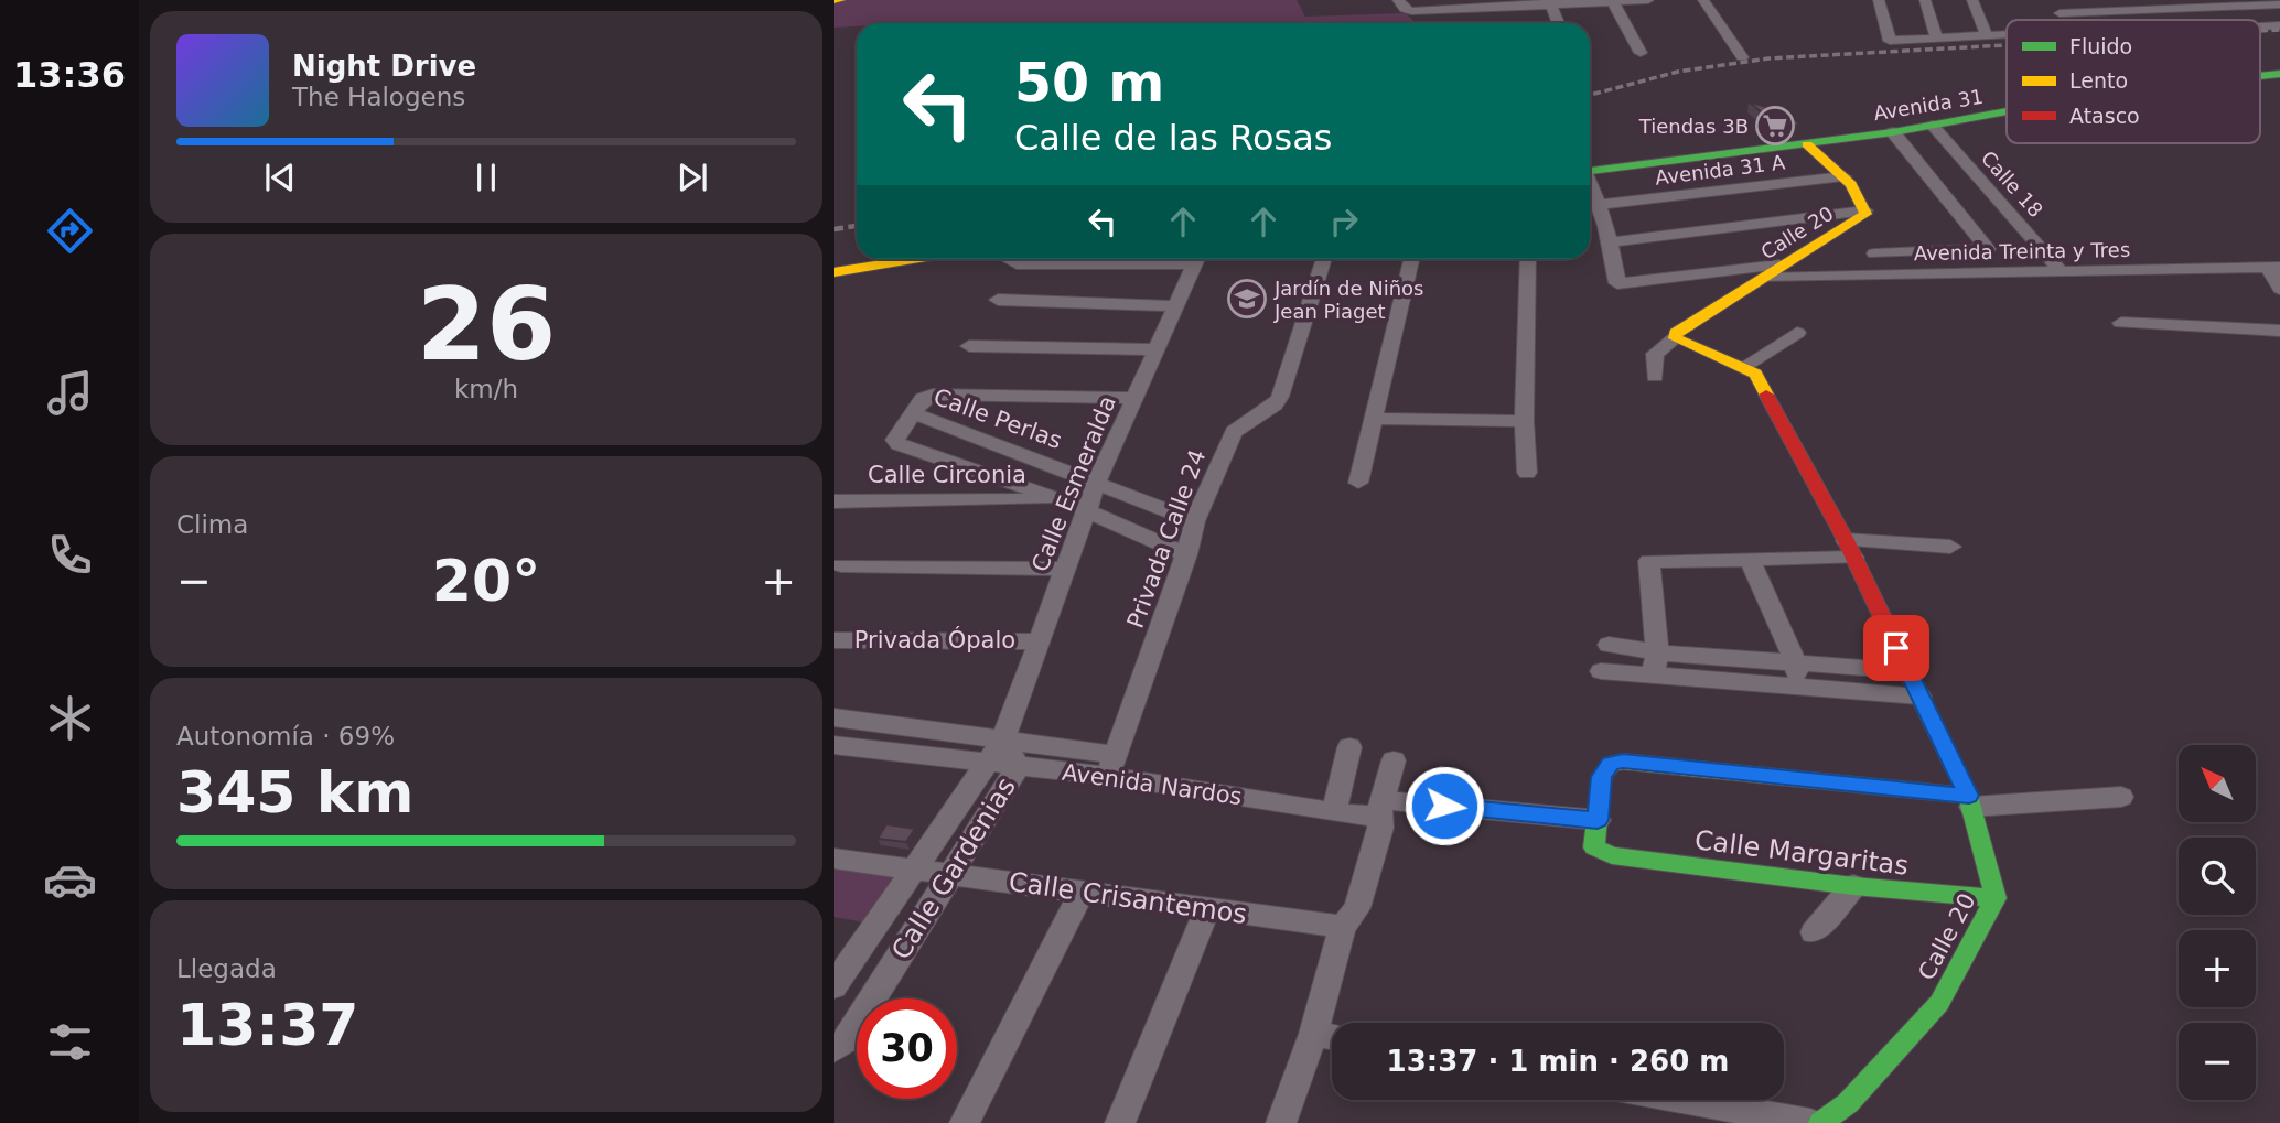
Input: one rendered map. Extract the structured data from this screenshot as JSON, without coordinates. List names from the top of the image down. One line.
{"streets":{"street":["Avenida 31","Avenida 31 A","Calle 18","Calle 20","Avenida Treinta y Tres","Calle Perlas","Calle Circonia","Calle Esmeralda","Privada Calle 24","Privada Ópalo","Avenida Nardos","Calle Margaritas","Calle Gardenias","Calle Crisantemos"]},"crossings":[["Avenida 31","Calle 18"],["Avenida 31","Calle 20"],["Avenida 31 A","Calle 20"],["Calle 18","Avenida Treinta y Tres"],["Calle 20","Avenida Treinta y Tres"],["Calle 20","Calle Margaritas"],["Calle Perlas","Calle Esmeralda"],["Calle Perlas","Privada Calle 24"],["Calle Esmeralda","Privada Ópalo"],["Calle Esmeralda","Avenida Nardos"],["Calle Esmeralda","Calle Gardenias"],["Privada Calle 24","Avenida Nardos"],["Avenida Nardos","Calle Margaritas"],["Avenida Nardos","Calle Gardenias"],["Calle Gardenias","Calle Crisantemos"]],"places":{"supermarket":["Tiendas 3B"],"school or university":["Jardín de Niños Jean Piaget"]},"legend":["Fluido","Lento","Atasco"],"north":"top left","page":{"tabs":"13:36","turn":["50 m","Calle de las Rosas"],"song":["Night Drive","The Halogens"],"tile":[["26","km/h"],"Clima",["Autonomía · 69%","345 km"],["Llegada","13:37"]],"heat":["−","20°","+"],"map_buttons":["+","−"],"limit":"30","trip":"13:37 · 1 min · 260 m"}}
